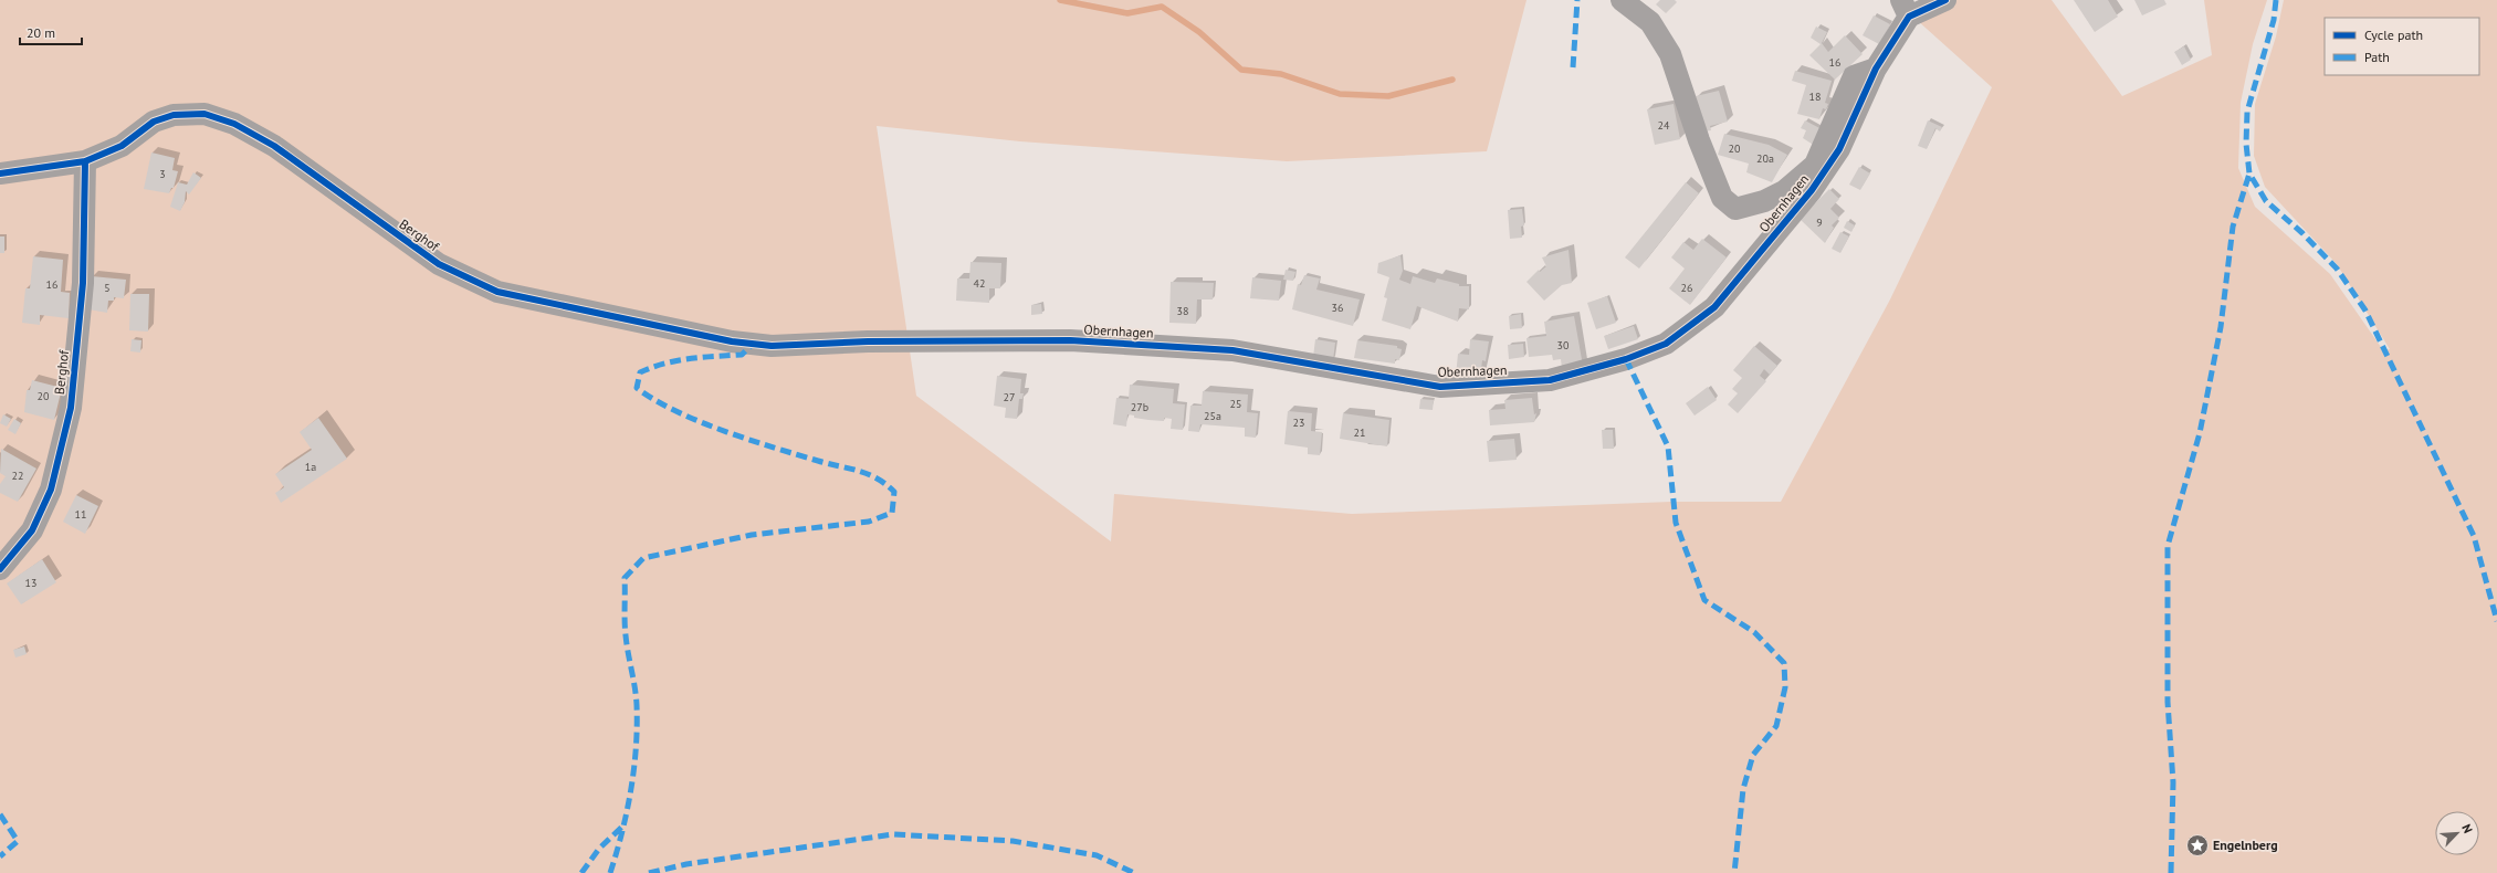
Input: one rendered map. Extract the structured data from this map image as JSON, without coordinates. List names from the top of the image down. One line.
{"streets":{"street":["Obernhagen","Berghof"]},"crossings":[["Obernhagen","Berghof"]],"places":{"place":["Engelnberg"]},"house_numbers":["16","18","24","20","20a","3","9","42","16","5","26","36","38","30","20","27","25","27b","25a","23","21","1a","22","11","13"],"legend":["Cycle path","Path"],"scale_bar":"20 m","north":"top right"}
